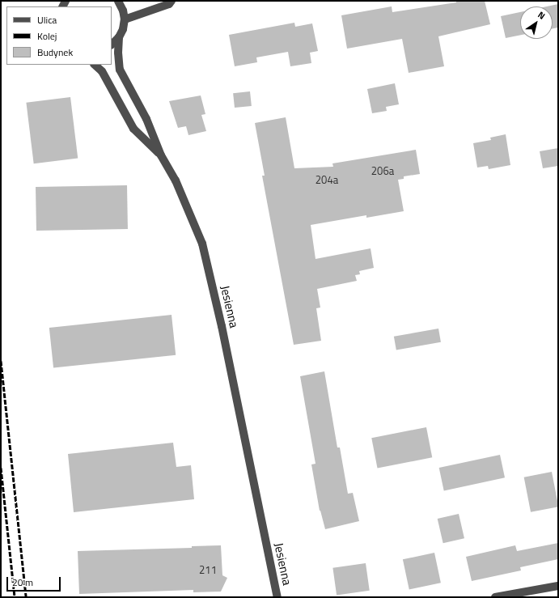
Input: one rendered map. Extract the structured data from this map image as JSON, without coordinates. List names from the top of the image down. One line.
{"streets":{"street":["Jesienna"]},"house_numbers":["206a","204a","211"],"legend":["Ulica","Kolej","Budynek"],"scale_bar":"20 m","north":"top right"}
